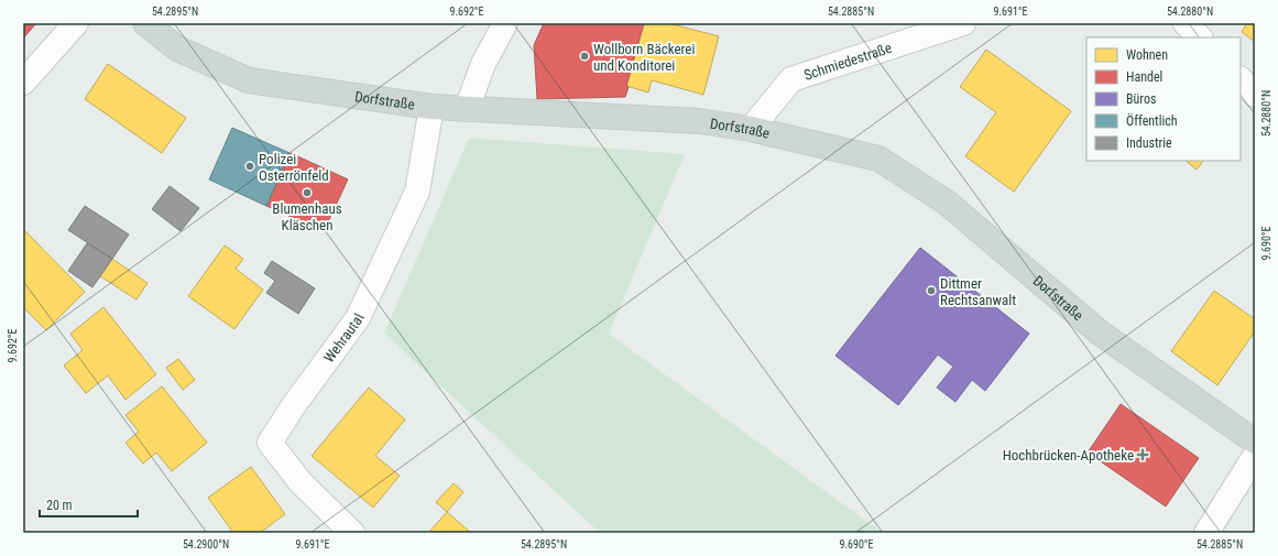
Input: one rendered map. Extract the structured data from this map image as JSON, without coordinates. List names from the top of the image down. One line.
{"streets":{"main road":["Dorfstraße"],"street":["Schmiedestraße","Wehrautal"]},"crossings":[["Schmiedestraße","Dorfstraße"],["Dorfstraße","Wehrautal"]],"places":{"other":["Wollborn Bäckerei und Konditorei","Polizei Osterrönfeld","Blumenhaus Kläschen","Dittmer Rechtsanwalt"],"health":["Hochbrücken-Apotheke"]},"legend":["Wohnen","Handel","Büros","Öffentlich","Industrie"],"scale_bar":"20 m","coordinates":["54.2895°N","9.692°E","54.2885°N","9.691°E","54.2880°N","9.690°E","54.2900°N"]}
